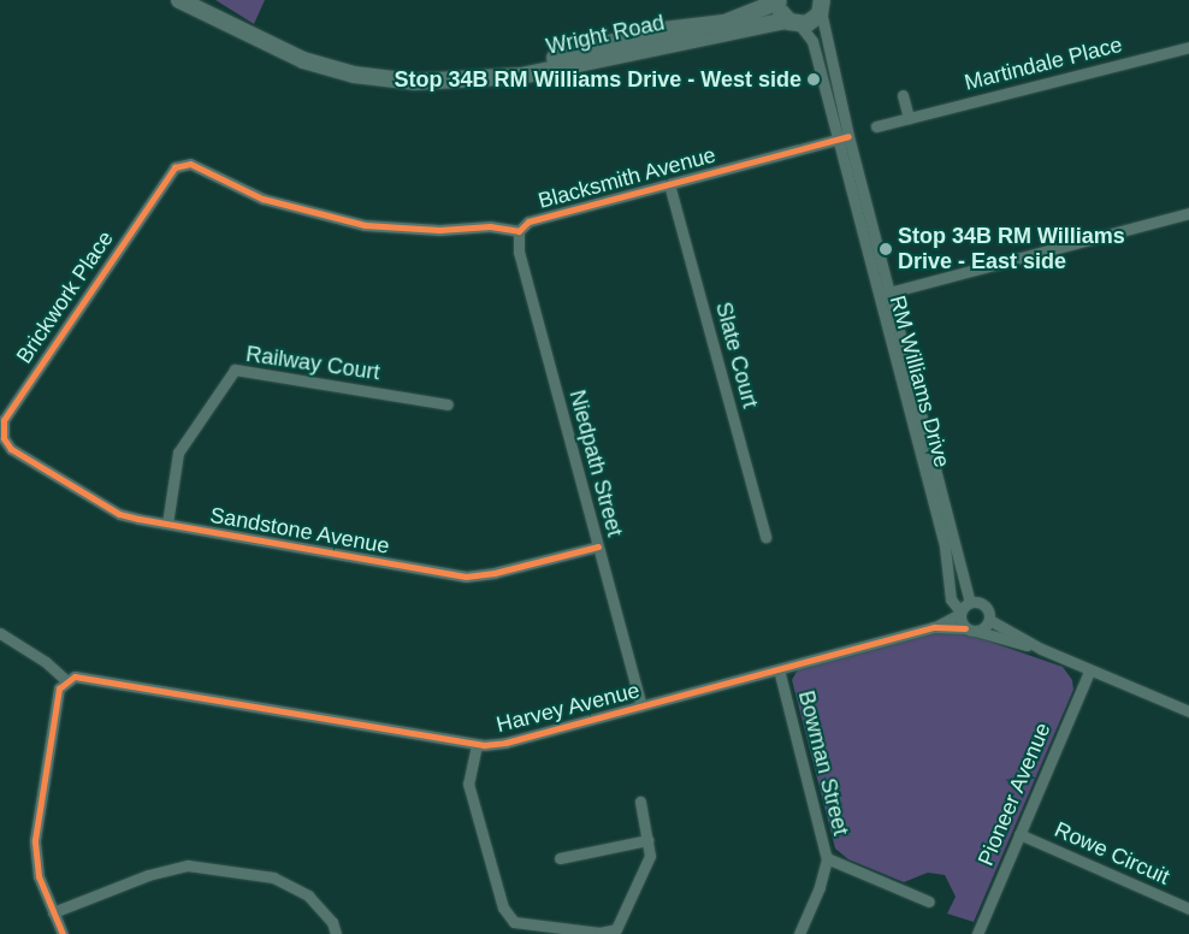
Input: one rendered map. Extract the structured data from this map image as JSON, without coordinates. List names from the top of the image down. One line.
{"streets":{"main road":["Wright Road"],"street":["Martindale Place","Blacksmith Avenue","Brickwork Place","Slate Court","Railway Court","RM Williams Drive","Niedpath Street","Sandstone Avenue","Harvey Avenue","Bowman Street","Pioneer Avenue","Rowe Circuit"]},"crossings":[["Wright Road","RM Williams Drive"],["Blacksmith Avenue","Brickwork Place"],["Blacksmith Avenue","Slate Court"],["Blacksmith Avenue","RM Williams Drive"],["Blacksmith Avenue","Niedpath Street"],["Brickwork Place","Sandstone Avenue"],["Railway Court","Sandstone Avenue"],["RM Williams Drive","Harvey Avenue"],["Niedpath Street","Sandstone Avenue"],["Niedpath Street","Harvey Avenue"],["Harvey Avenue","Bowman Street"],["Pioneer Avenue","Rowe Circuit"]],"places":["Stop 34B RM Williams Drive - West side","Stop 34B RM Williams Drive - East side"]}
